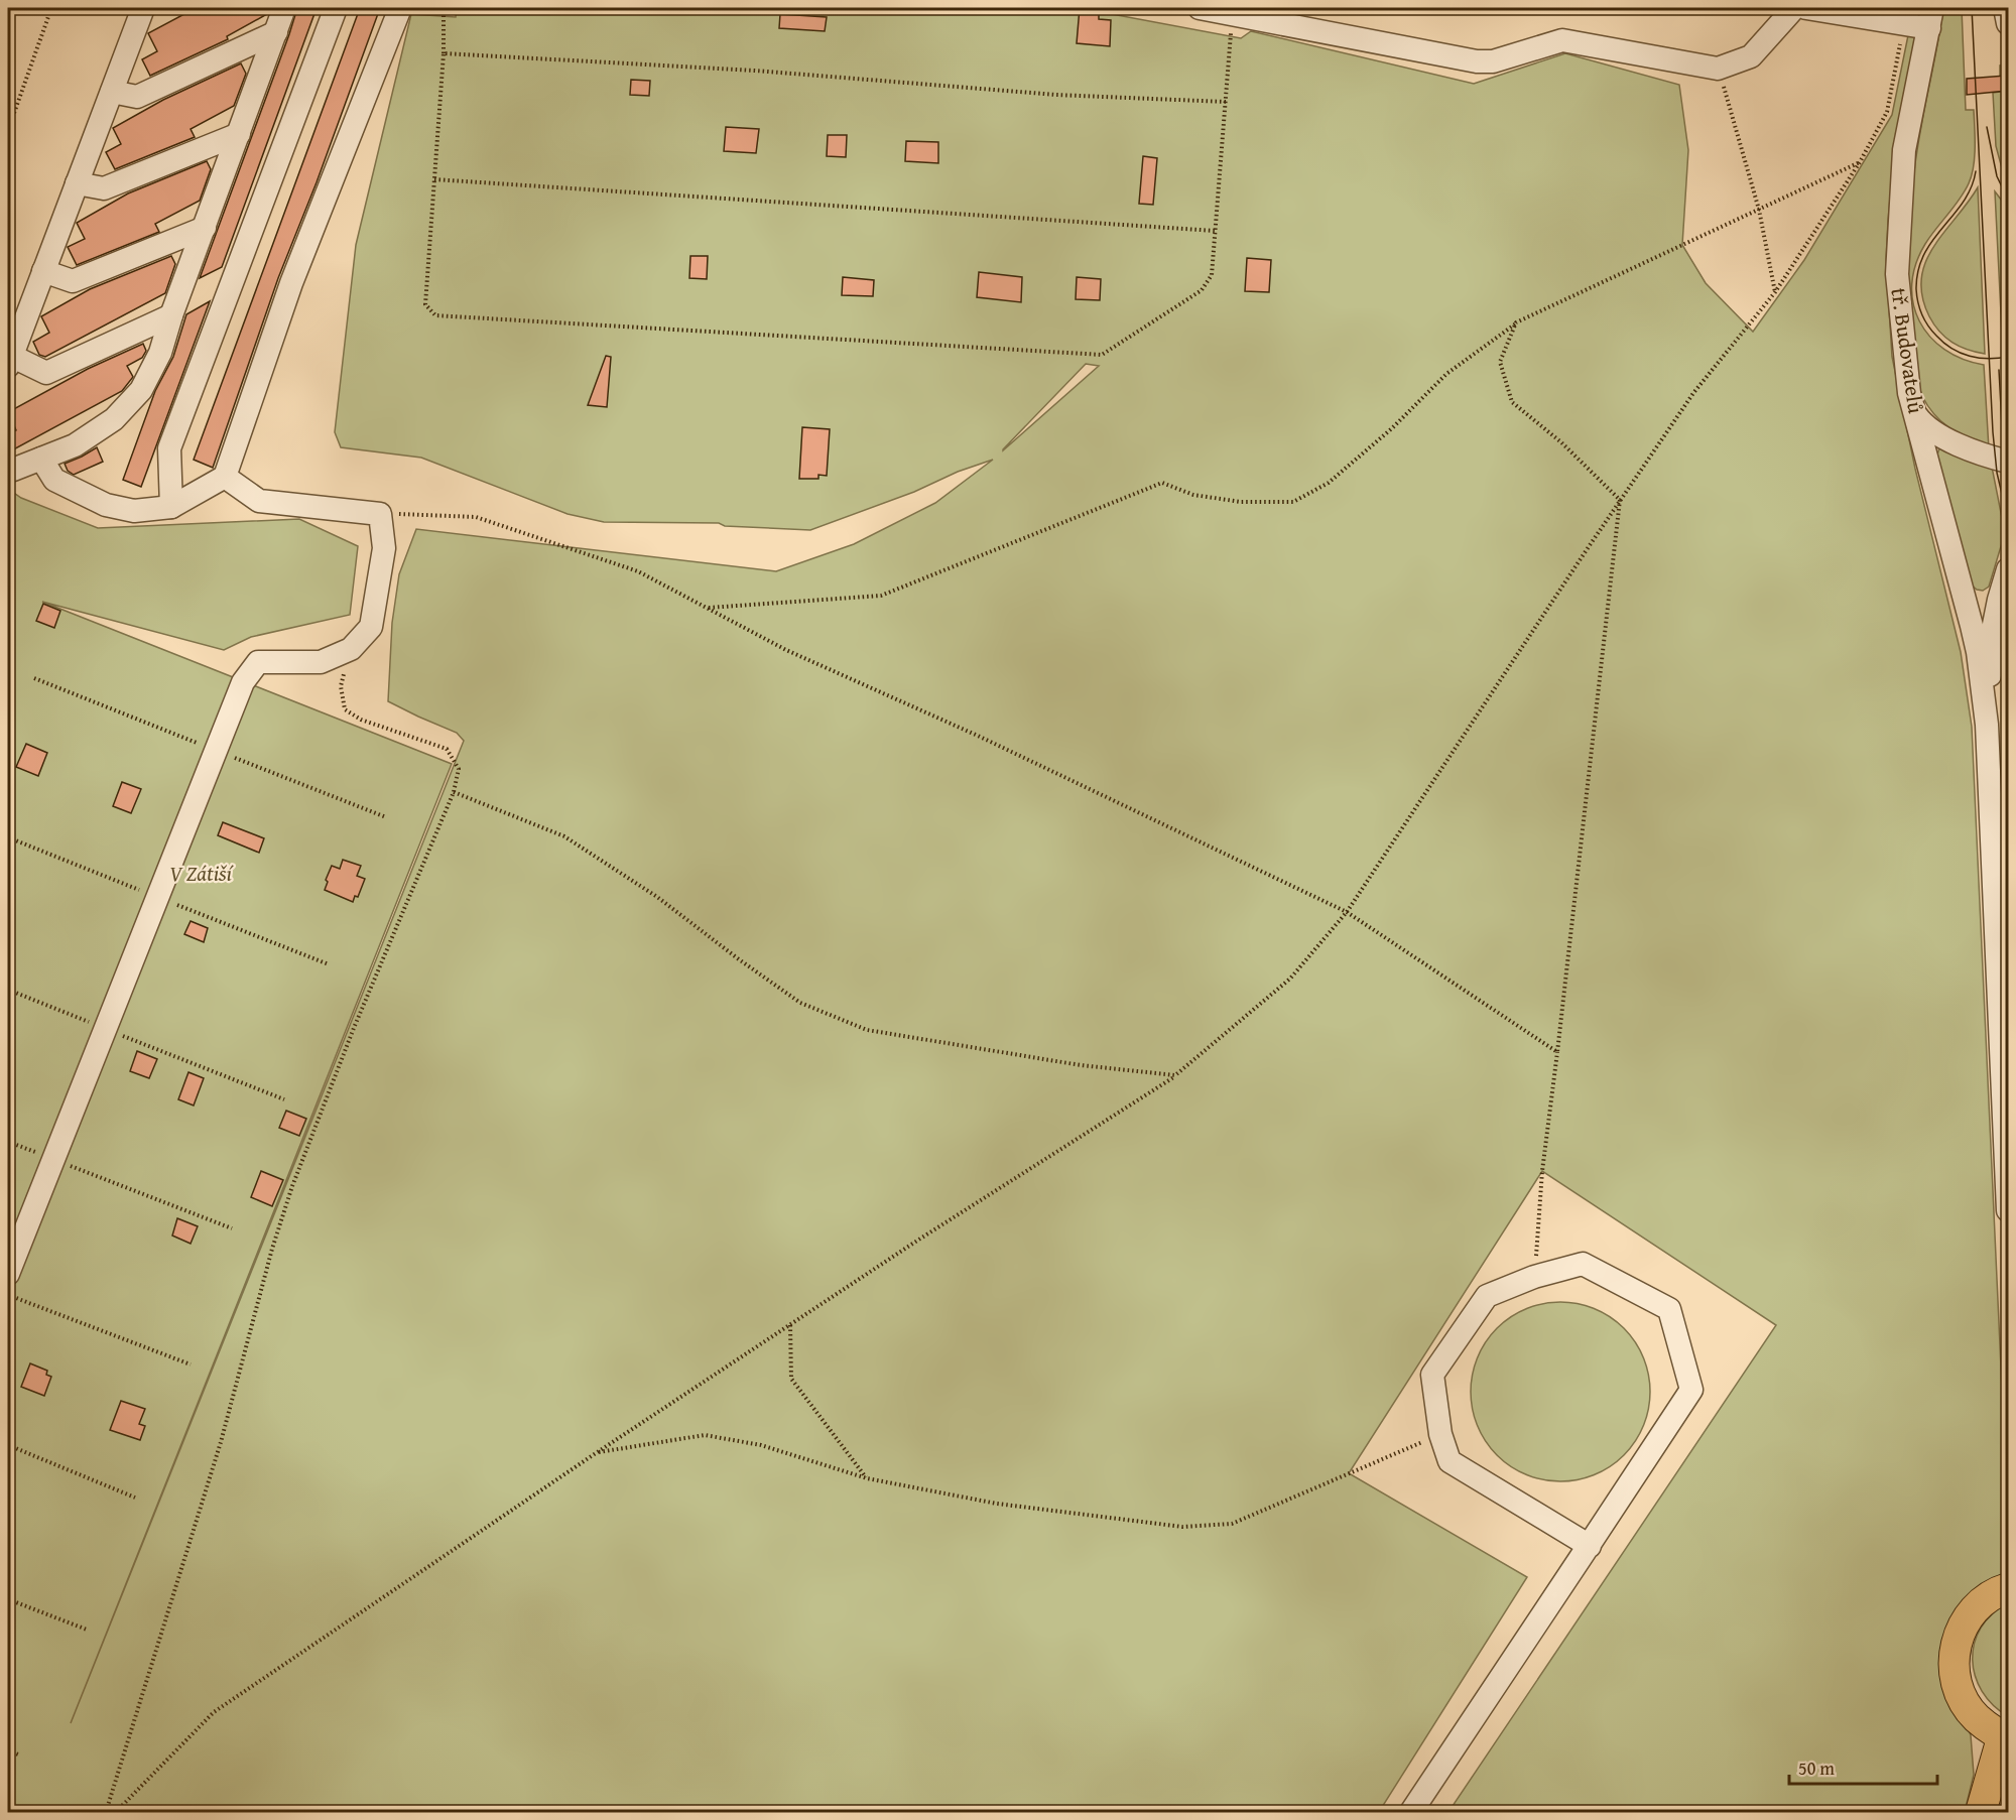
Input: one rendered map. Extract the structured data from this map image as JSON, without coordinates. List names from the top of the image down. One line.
{"streets":{"street":["tř. Budovatelů"]},"parks":["V Zátiší"],"scale_bar":"50 m"}
